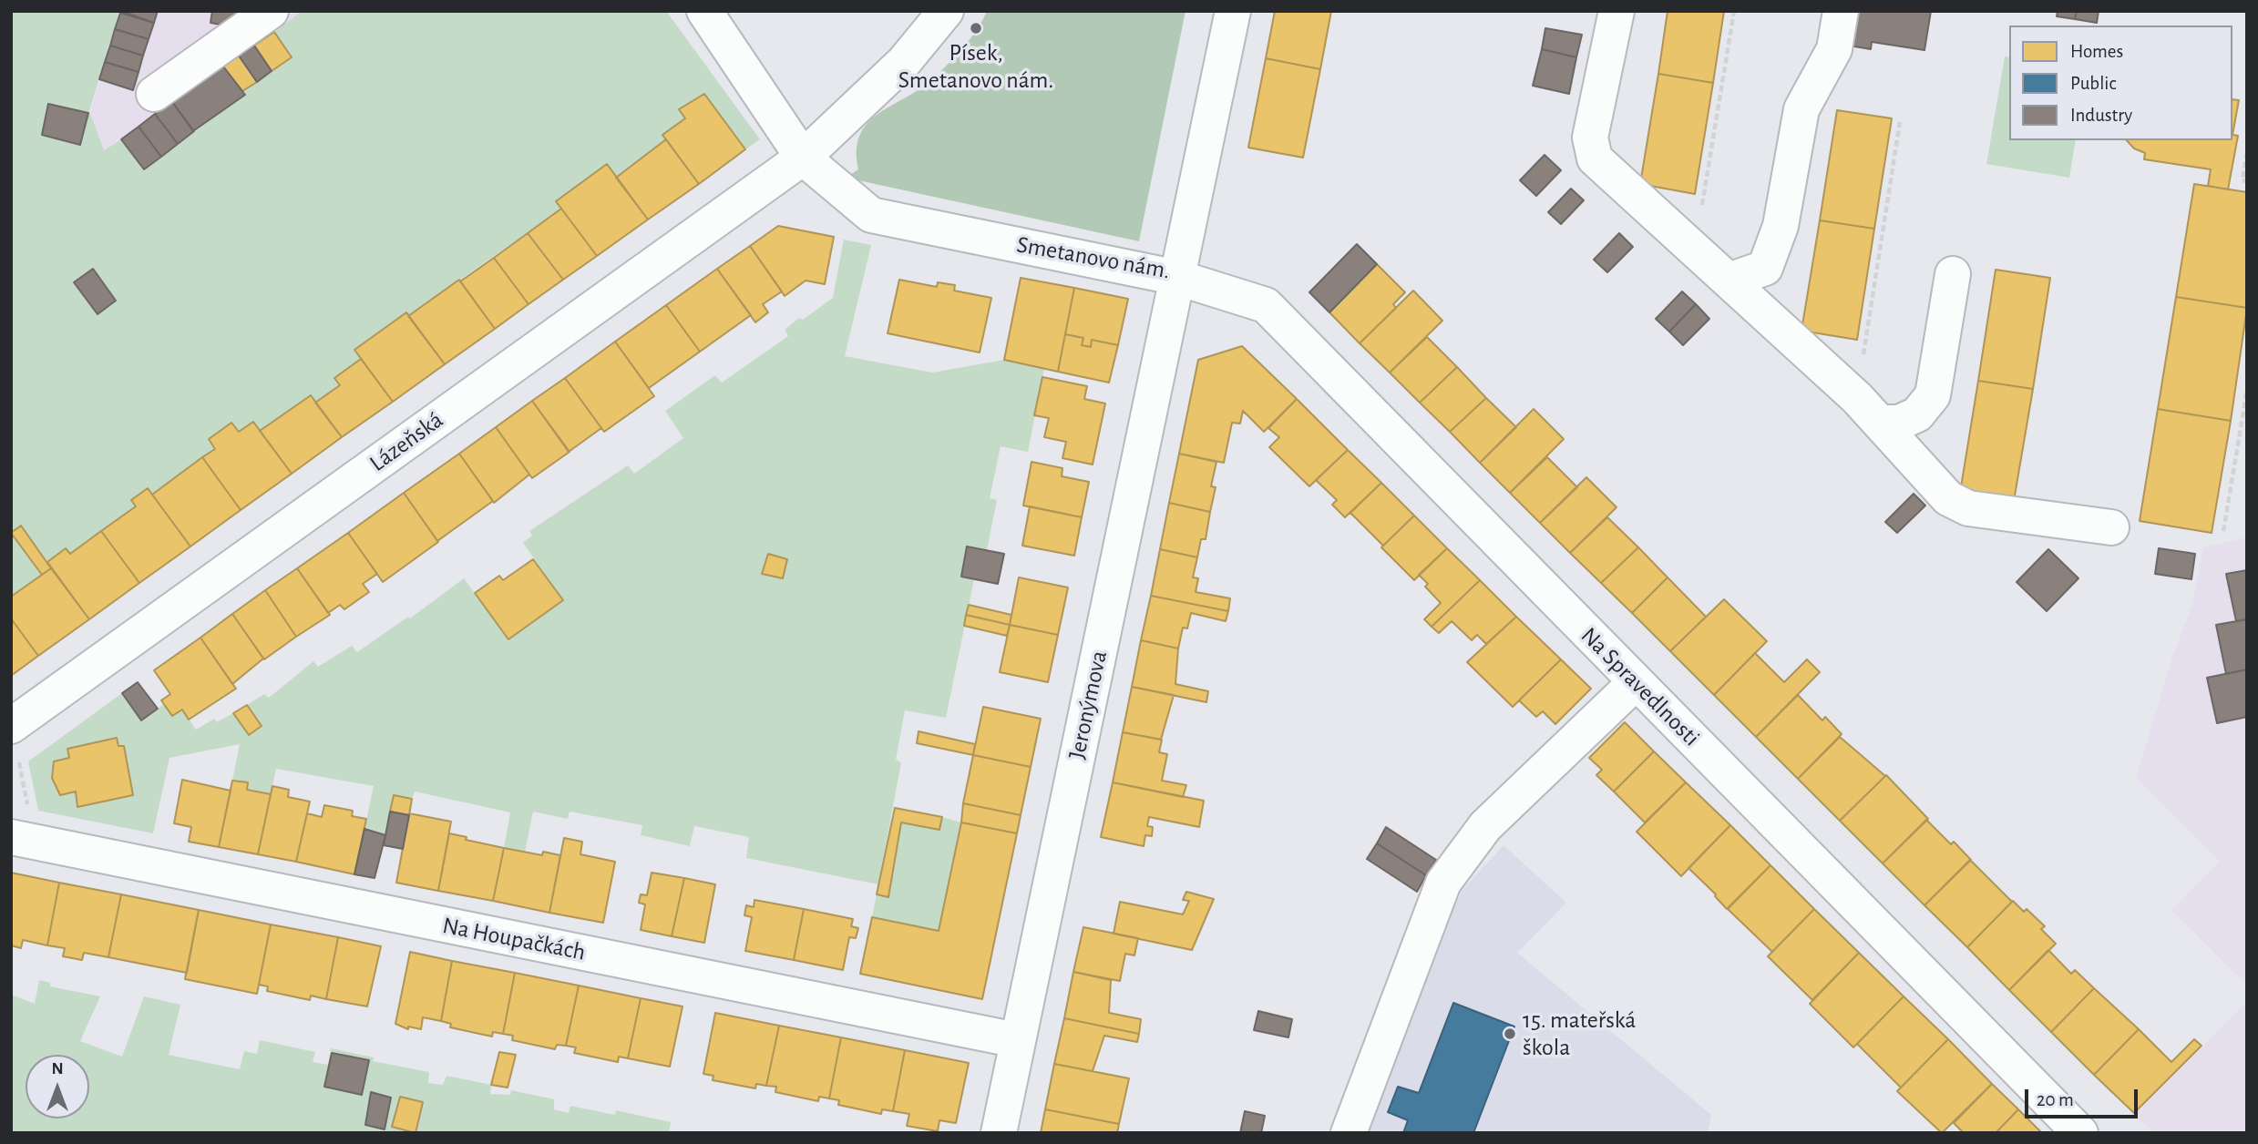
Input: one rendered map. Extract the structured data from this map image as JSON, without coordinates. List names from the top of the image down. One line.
{"streets":{"street":["Smetanovo nám.","Lázeňská","Na Spravedlnosti","Jeronýmova","Na Houpačkách"]},"crossings":[["Smetanovo nám.","Lázeňská"],["Smetanovo nám.","Na Spravedlnosti"],["Smetanovo nám.","Jeronýmova"],["Na Spravedlnosti","Jeronýmova"],["Jeronýmova","Na Houpačkách"]],"places":["Písek, Smetanovo nám.","15. mateřská škola"],"legend":["Homes","Public","Industry"],"scale_bar":"20 m","north":"top"}
